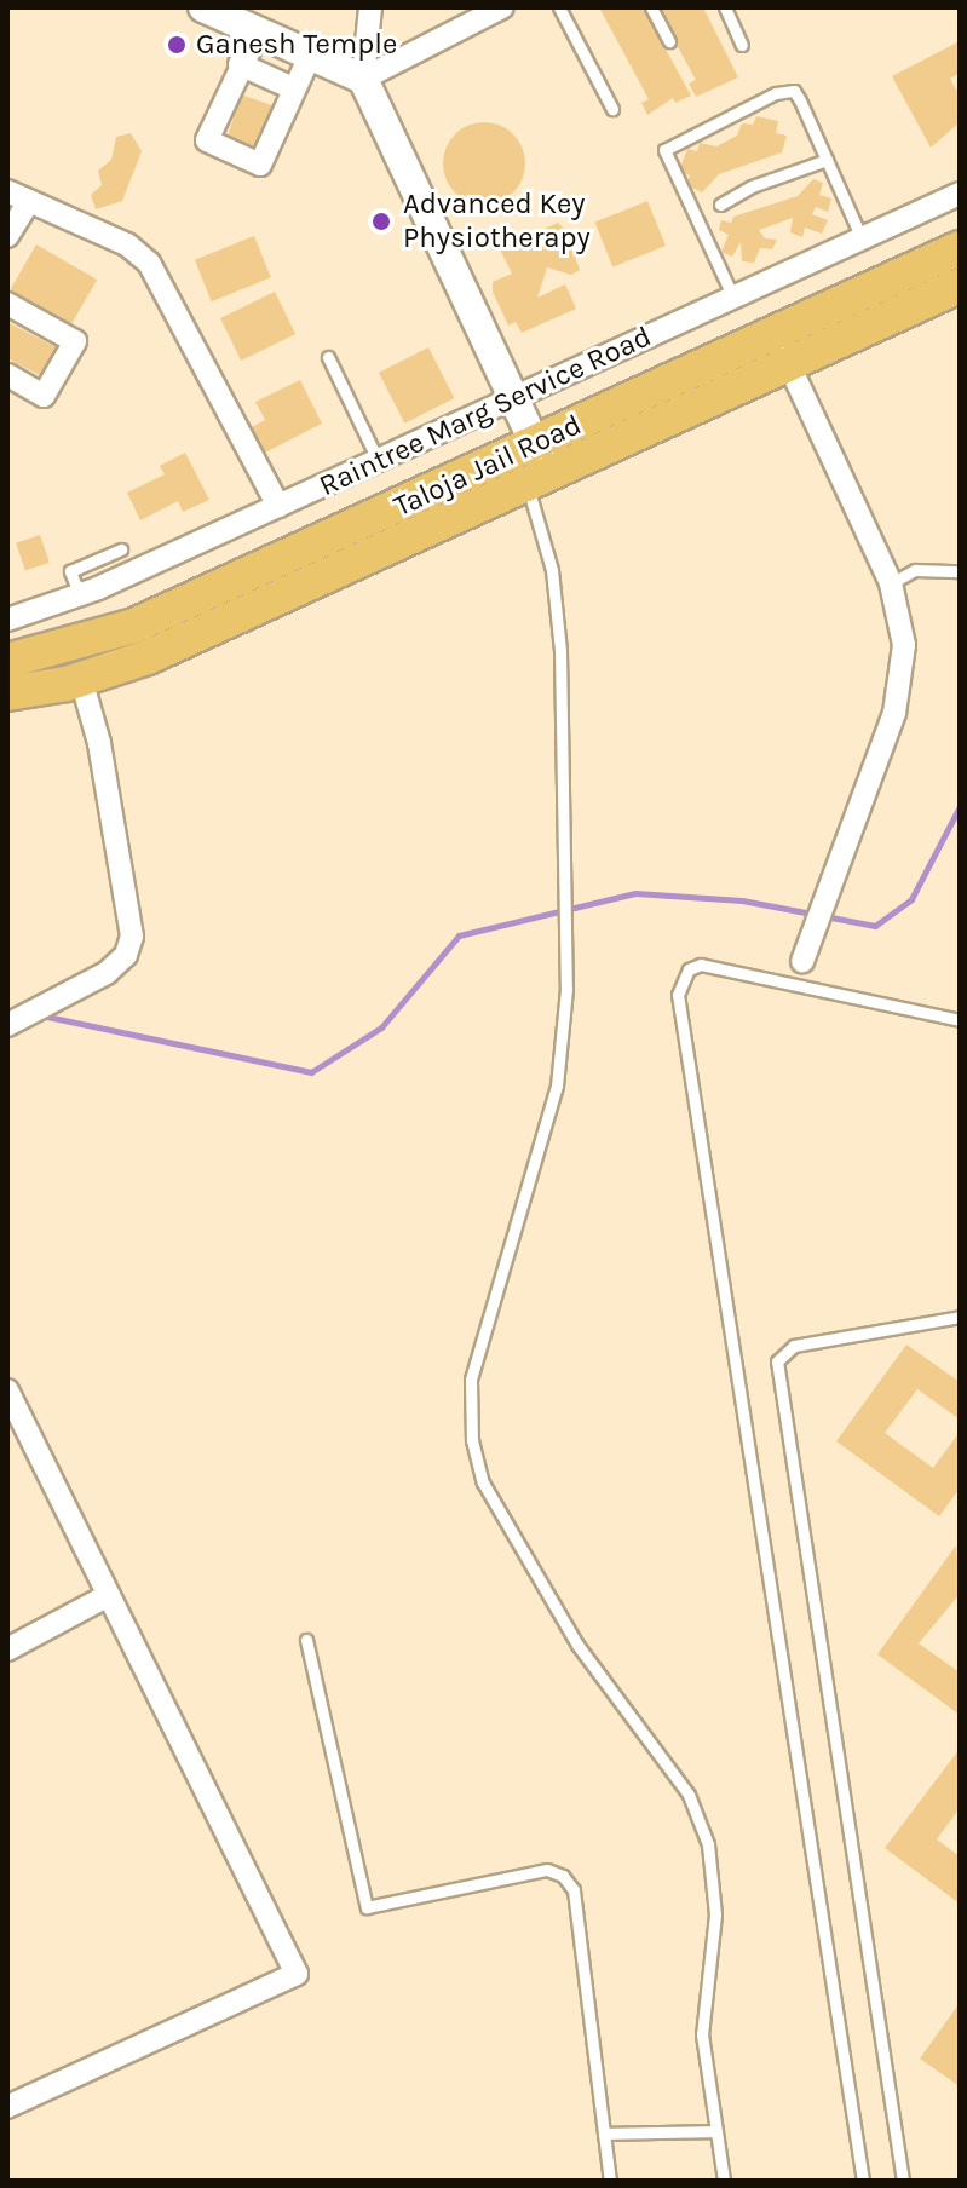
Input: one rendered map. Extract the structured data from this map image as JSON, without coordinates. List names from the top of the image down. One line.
{"streets":{"main road":["Taloja Jail Road"],"street":["Raintree Marg Service Road"]},"places":["Ganesh Temple","Advanced Key Physiotherapy"]}
